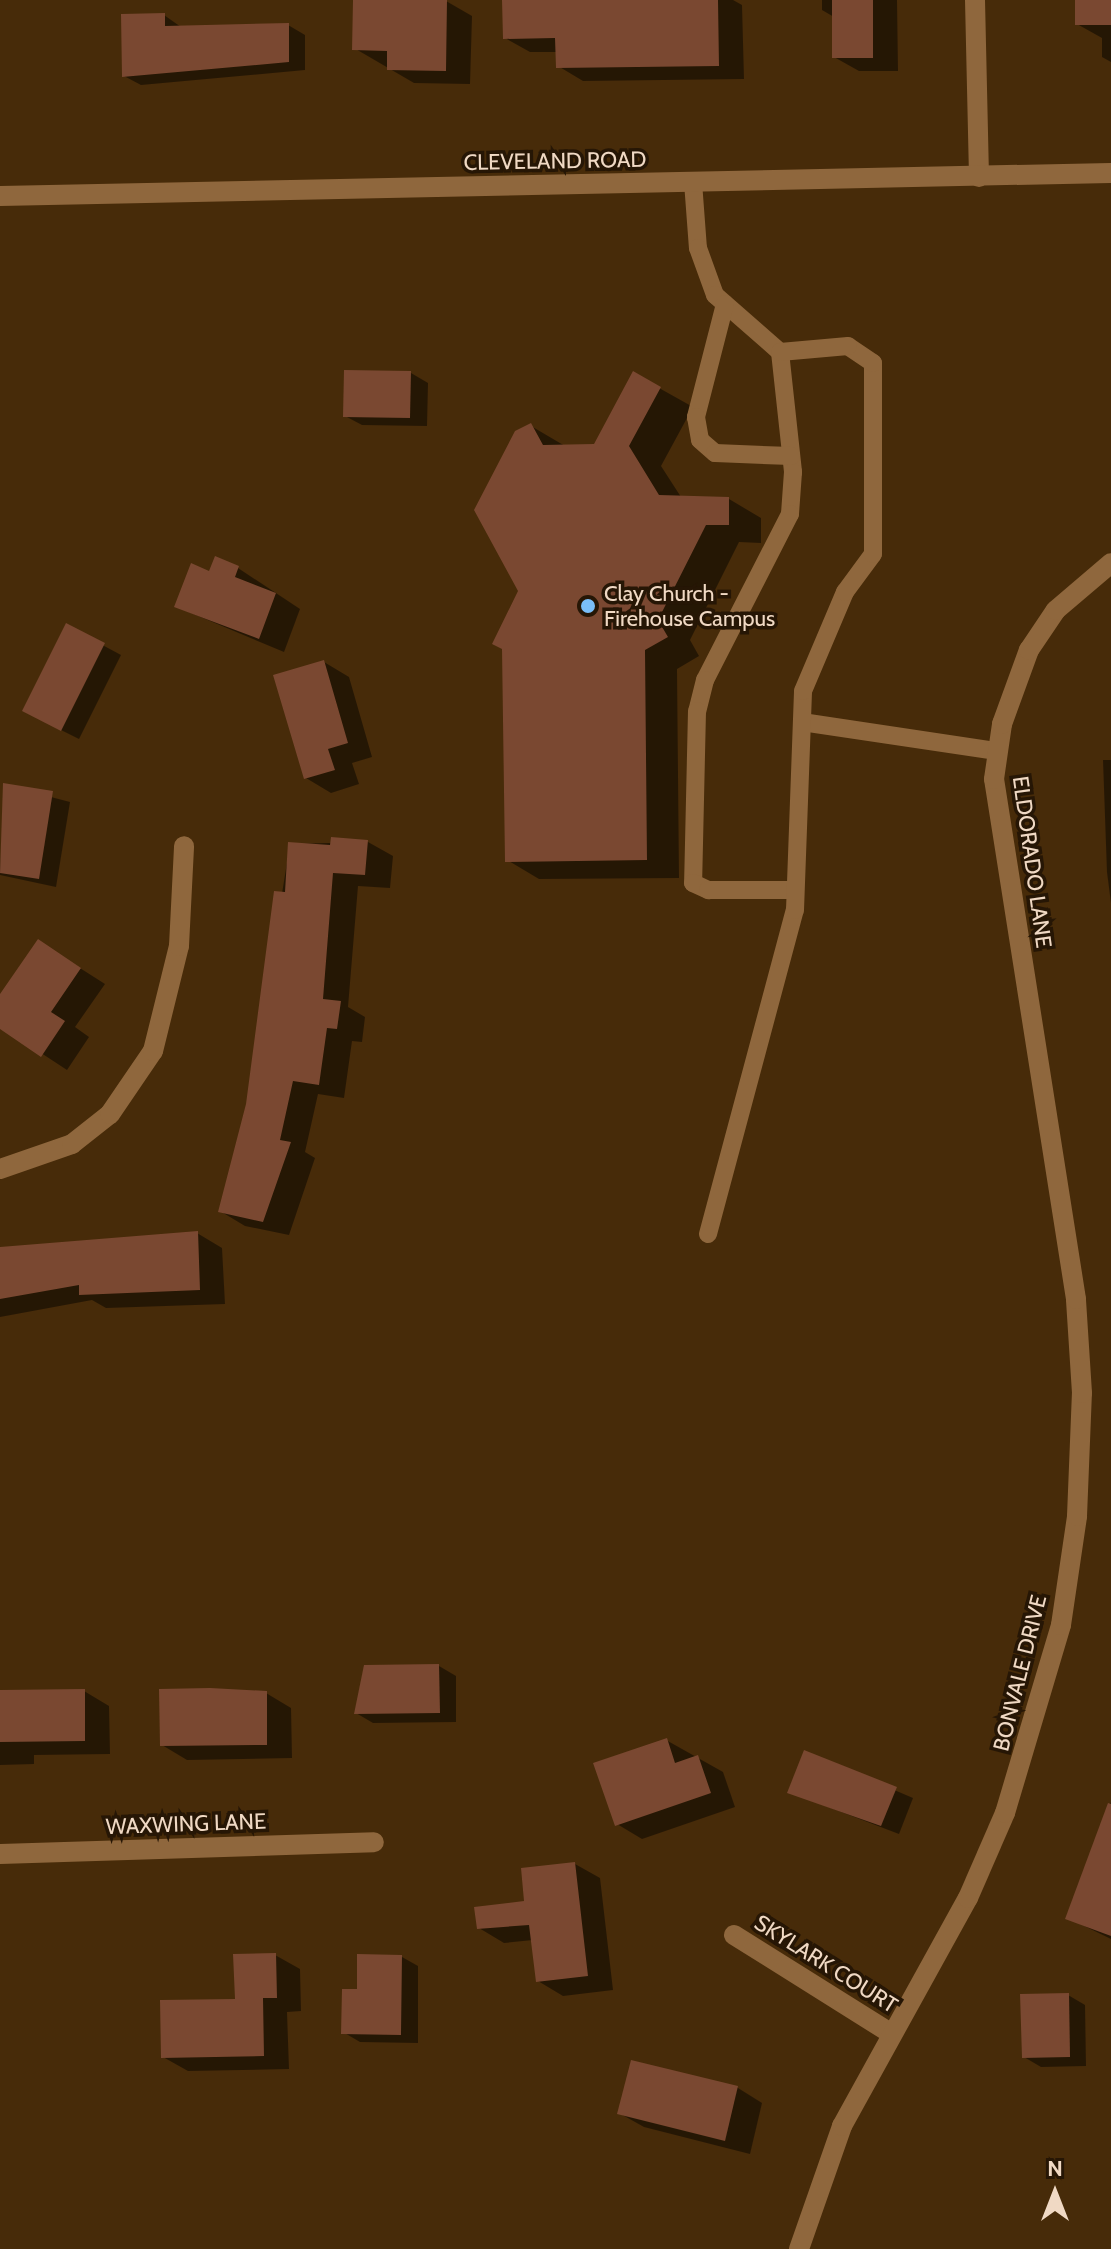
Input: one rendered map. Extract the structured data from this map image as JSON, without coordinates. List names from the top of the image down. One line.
{"streets":{"street":["CLEVELAND ROAD","ELDORADO LANE","BONVALE DRIVE","WAXWING LANE","SKYLARK COURT"]},"crossings":[["ELDORADO LANE","BONVALE DRIVE"],["BONVALE DRIVE","SKYLARK COURT"]],"places":["Clay Church - Firehouse Campus"],"north":"top"}
